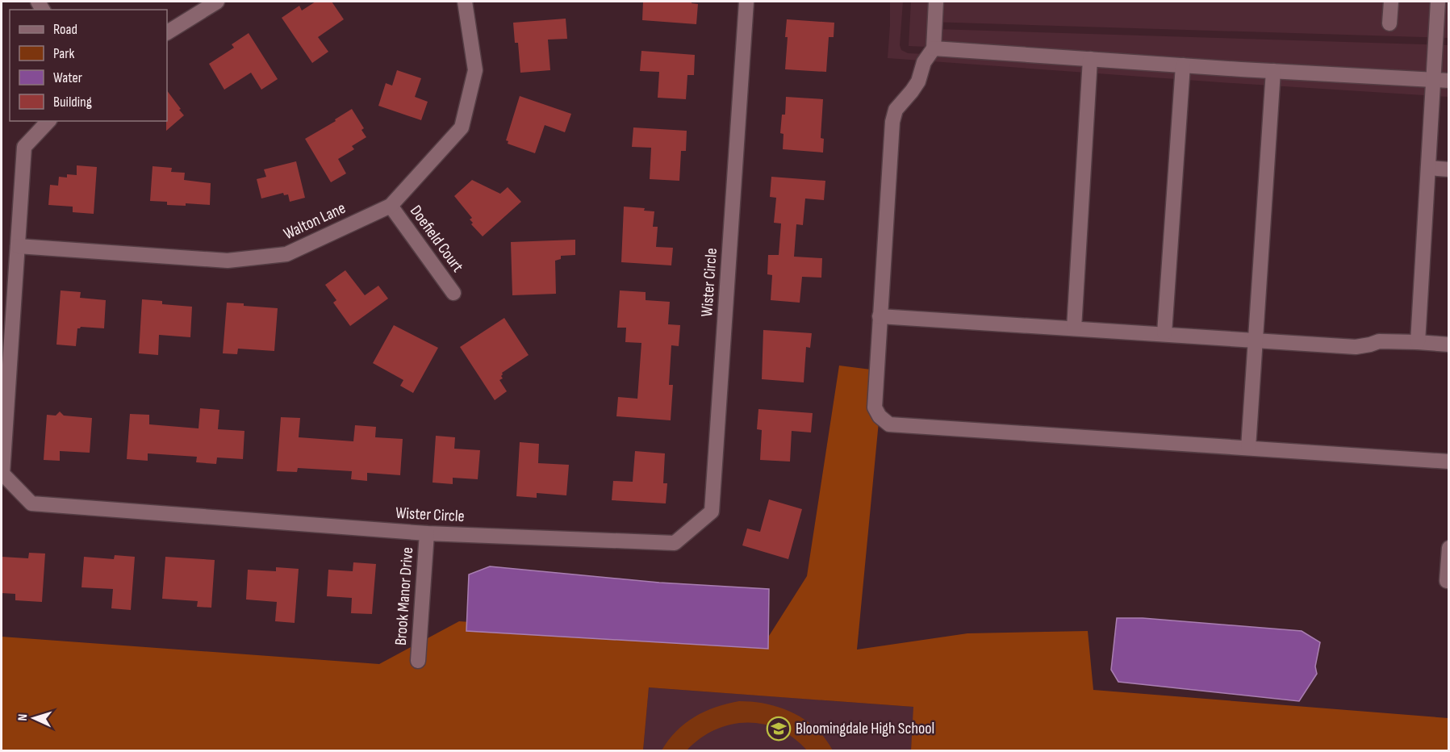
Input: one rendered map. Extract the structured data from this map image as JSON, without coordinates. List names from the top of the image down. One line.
{"streets":{"street":["Walton Lane","Doefield Court","Wister Circle","Brook Manor Drive"]},"crossings":[["Walton Lane","Doefield Court"],["Walton Lane","Wister Circle"],["Wister Circle","Brook Manor Drive"]],"places":{"school or university":["Bloomingdale High School"]},"legend":["Road","Park","Water","Building"],"north":"left"}
